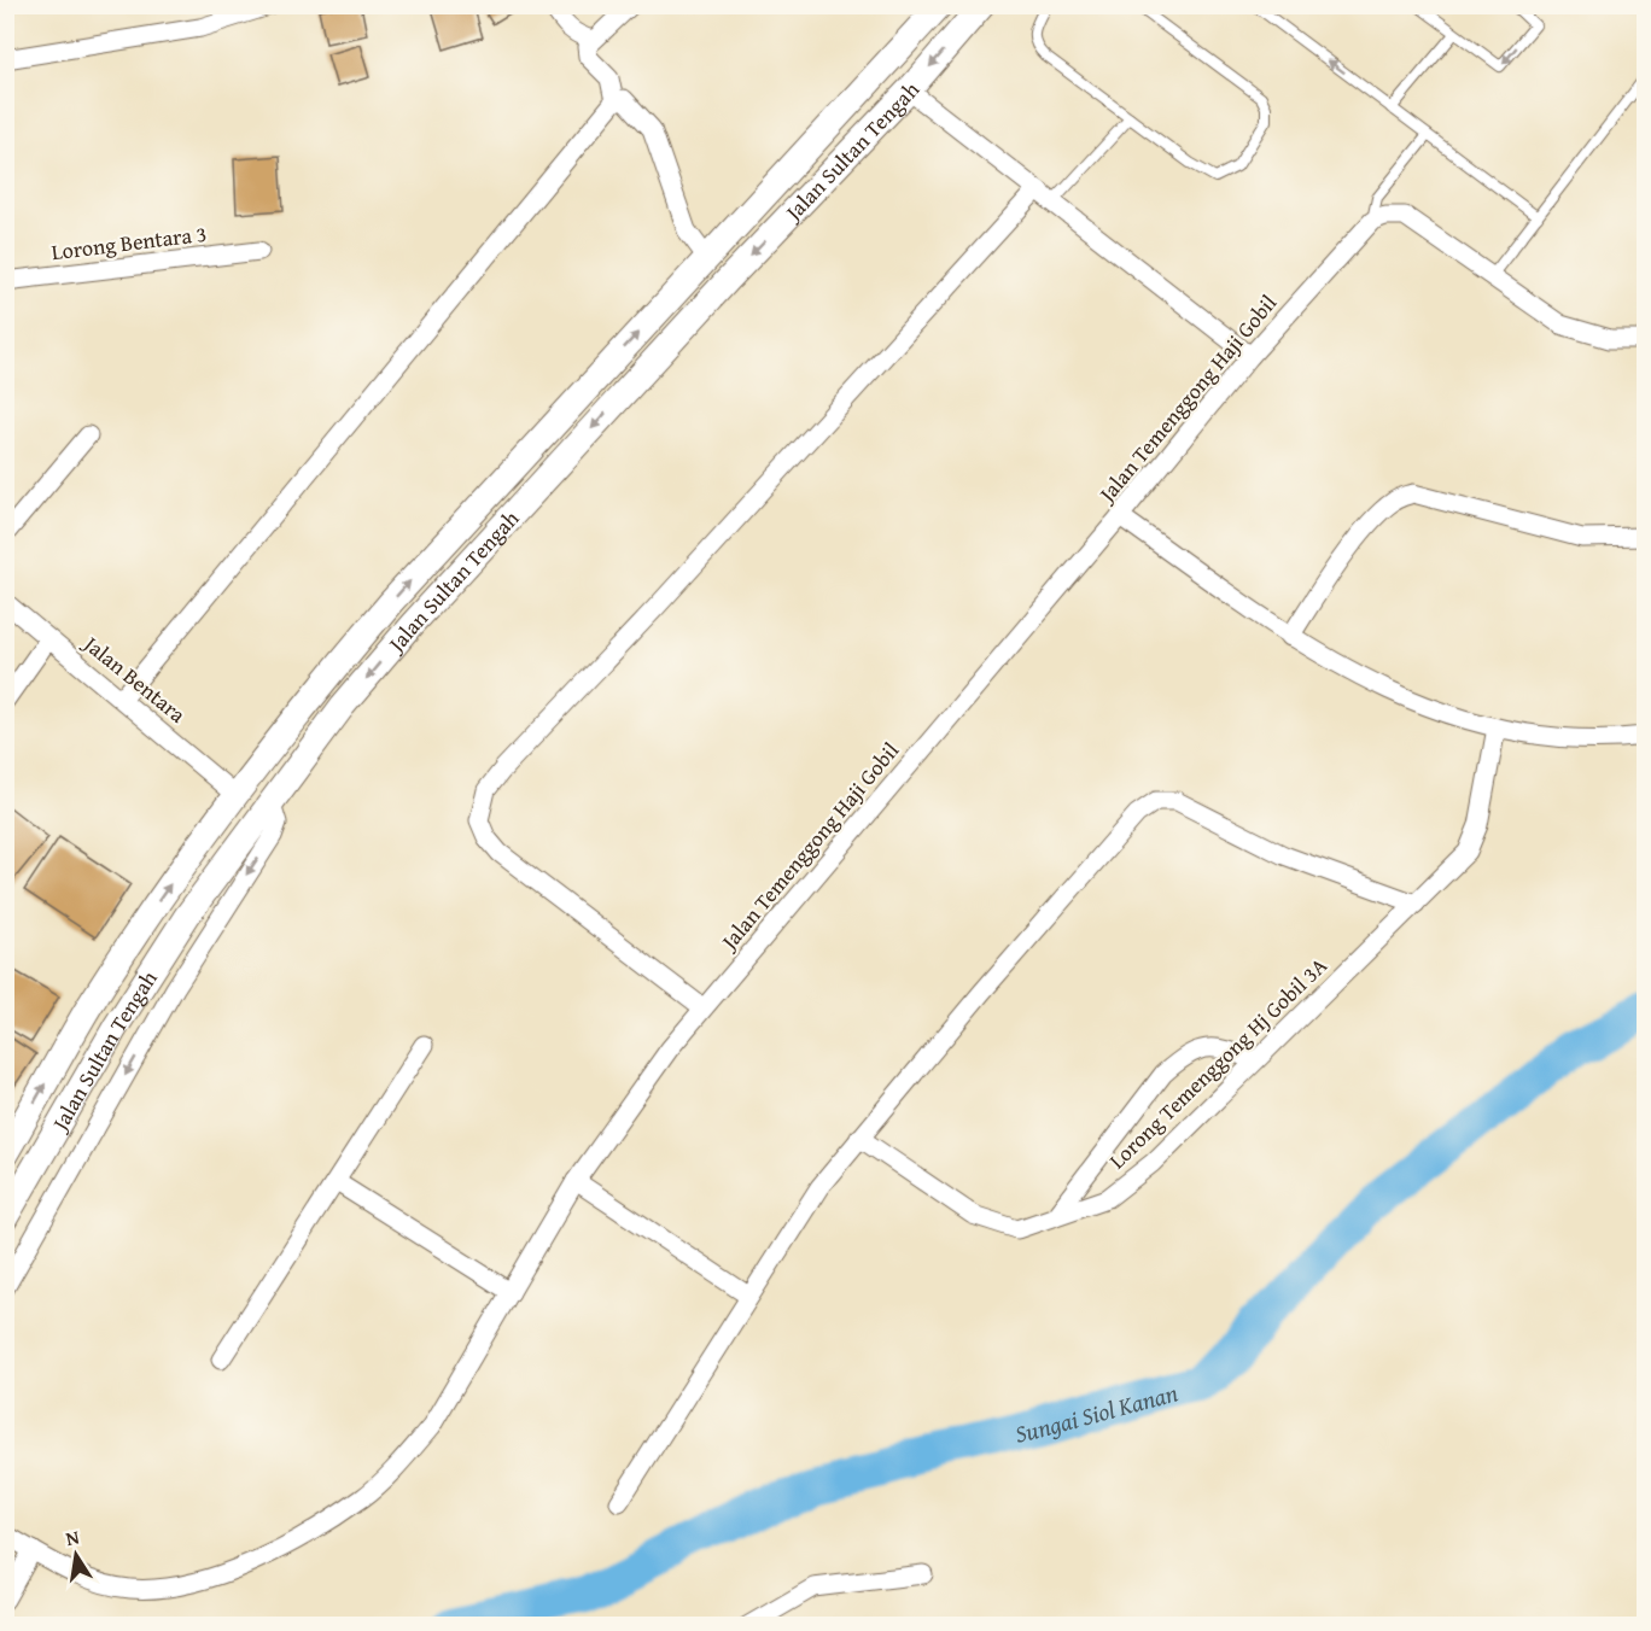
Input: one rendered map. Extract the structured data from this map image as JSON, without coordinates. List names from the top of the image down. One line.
{"streets":{"main road":["Jalan Sultan Tengah"],"street":["Lorong Bentara 3","Jalan Temenggong Haji Gobil","Jalan Bentara","Lorong Temenggong Hj Gobil 3A"]},"crossings":[["Jalan Sultan Tengah","Jalan Bentara"]],"water":["Sungai Siol Kanan"],"north":"top"}
